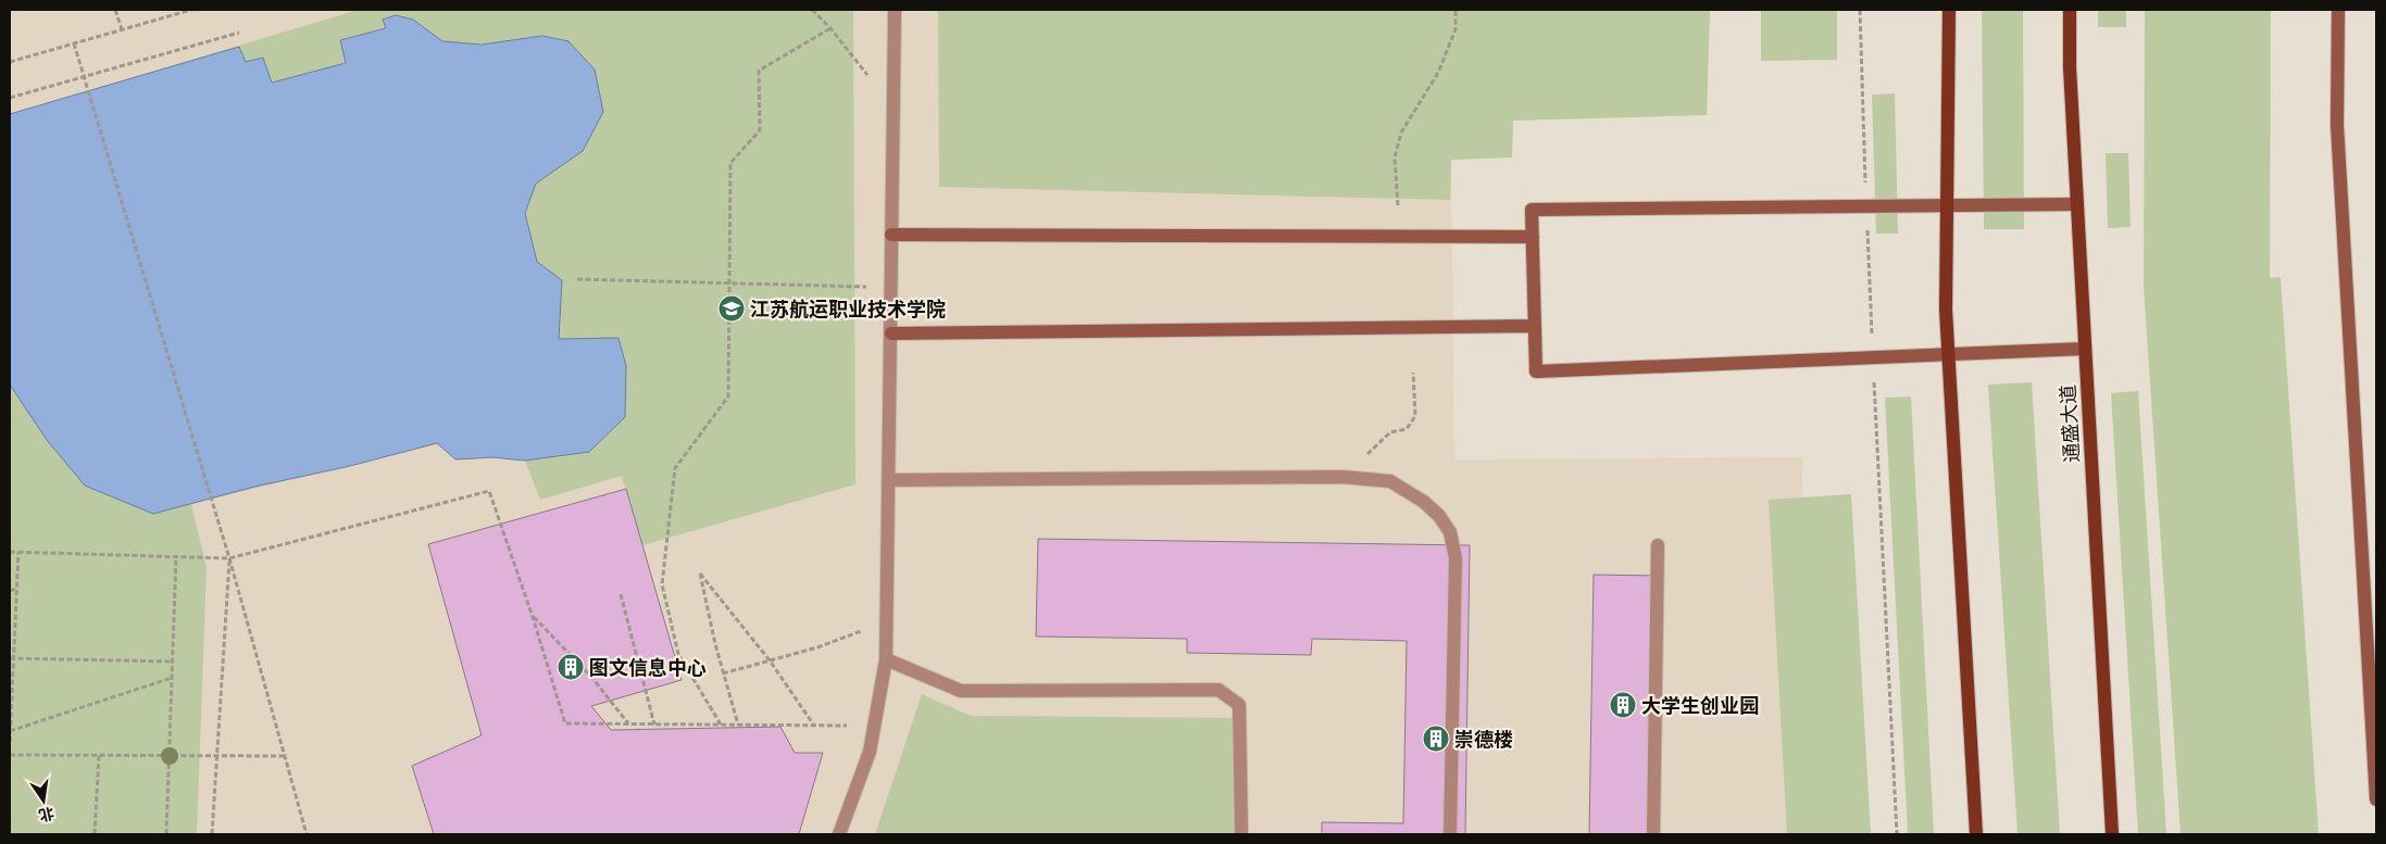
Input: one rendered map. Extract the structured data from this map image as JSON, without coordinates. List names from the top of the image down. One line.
{"streets":{"main road":["通盛大道"]},"places":{"school or university":["江苏航运职业技术学院"],"building":["图文信息中心","大学生创业园","崇德楼"]},"north":"bottom"}
